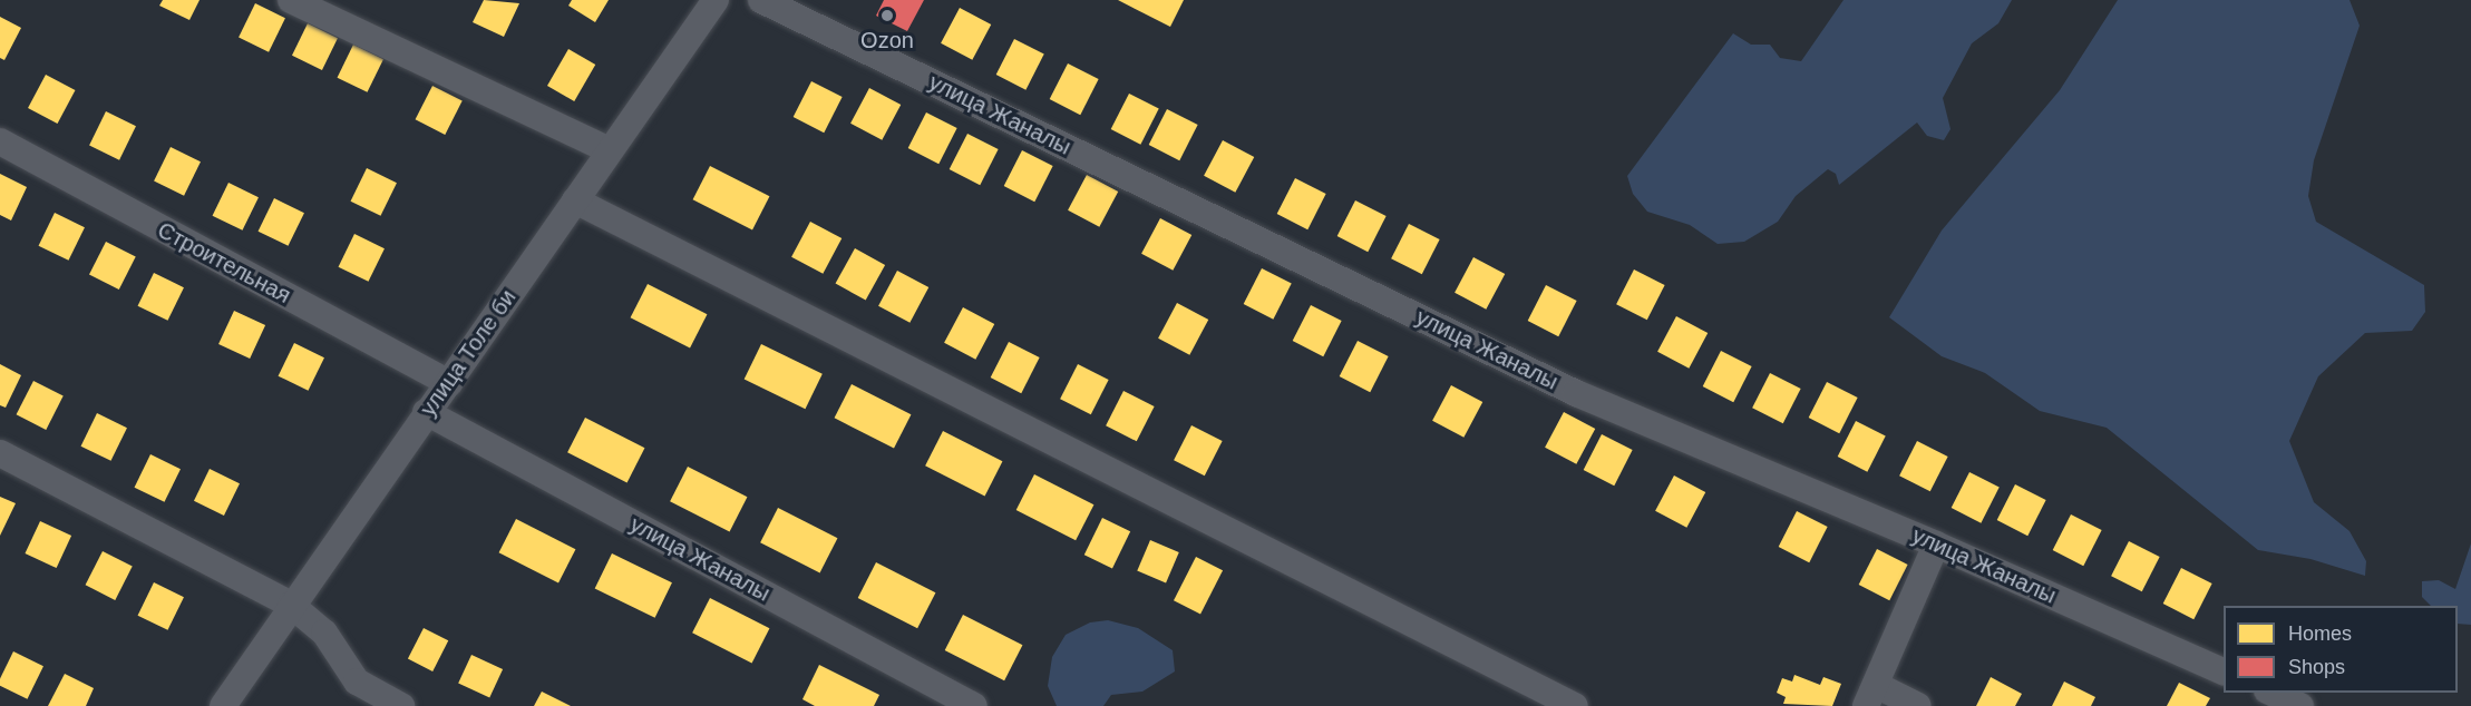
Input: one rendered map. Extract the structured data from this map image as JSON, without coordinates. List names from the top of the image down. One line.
{"streets":{"street":["улица Жаналы","Строительная","улица Толе би"]},"crossings":[["улица Жаналы","улица Толе би"],["Строительная","улица Толе би"]],"places":["Ozon"],"legend":["Homes","Shops"]}
